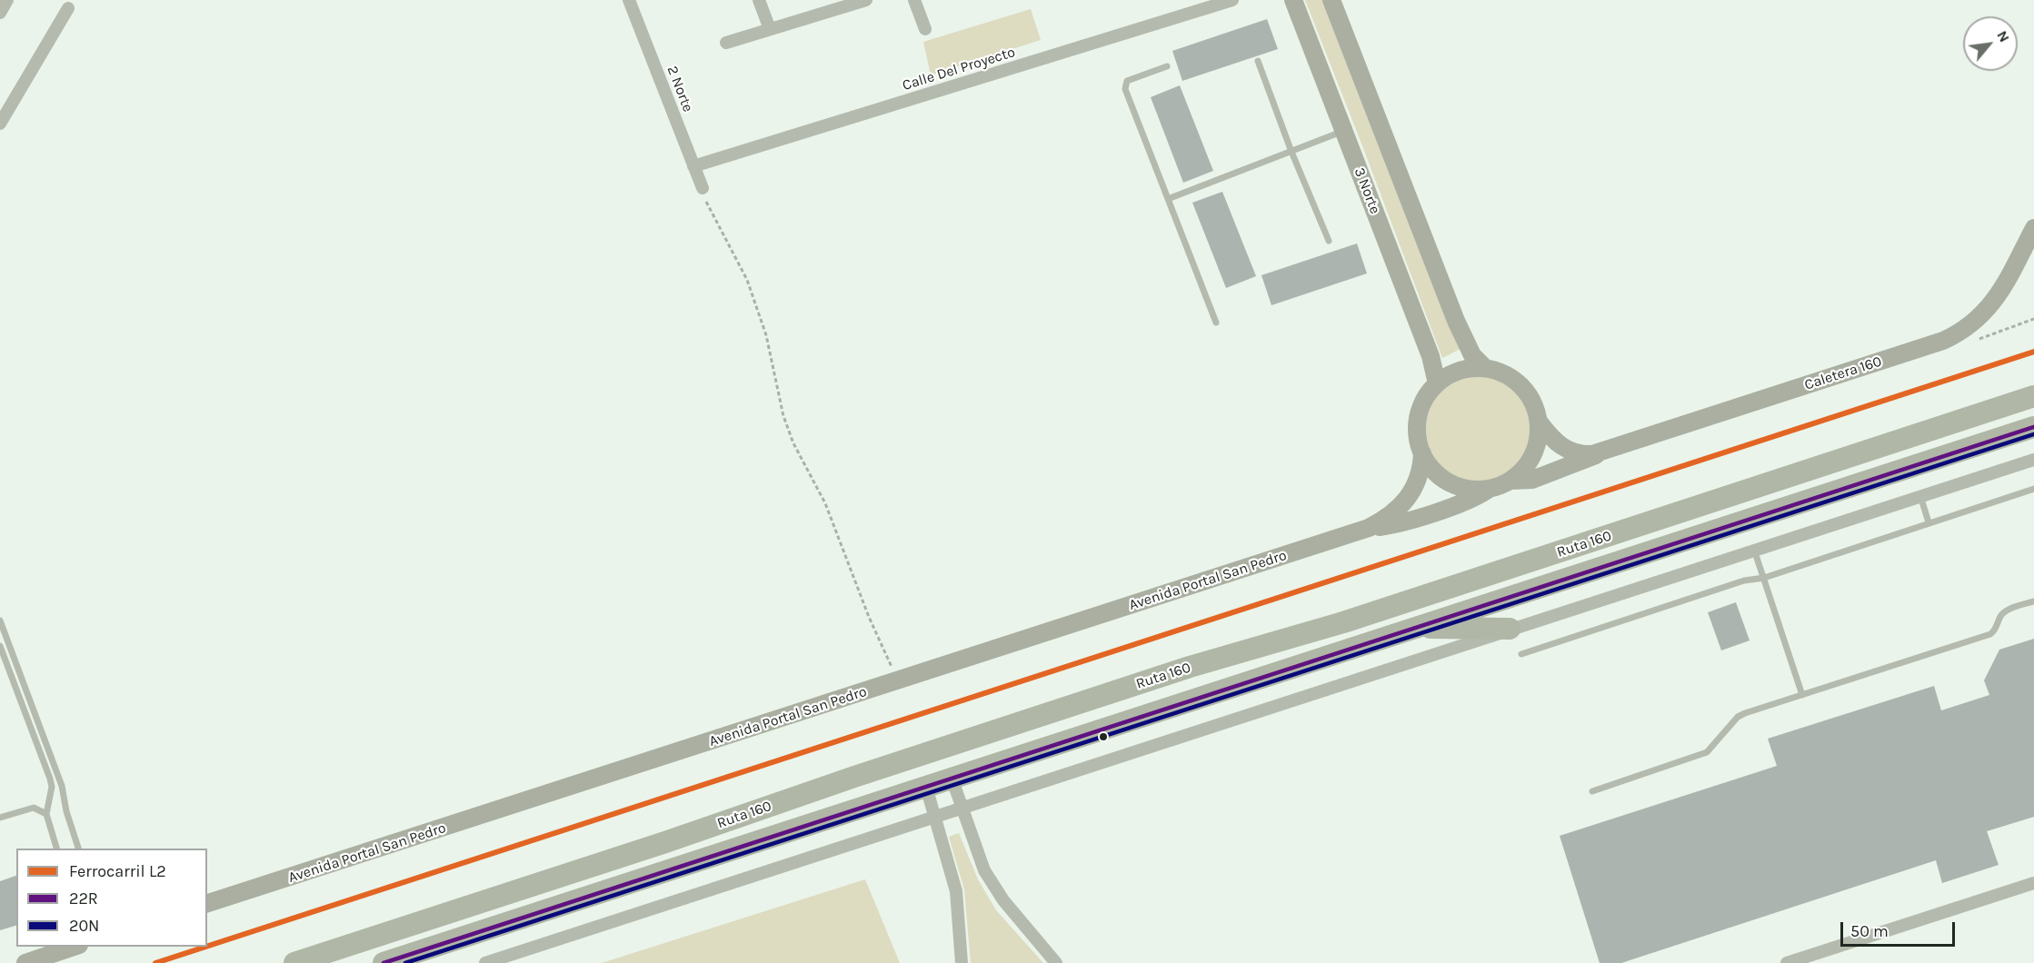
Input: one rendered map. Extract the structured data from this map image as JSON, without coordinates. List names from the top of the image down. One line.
{"streets":{"highway":["Ruta 160"],"street":["Calle Del Proyecto","2 Norte","3 Norte","Caletera 160","Avenida Portal San Pedro"]},"crossings":[["Calle Del Proyecto","2 Norte"],["3 Norte","Caletera 160"],["3 Norte","Avenida Portal San Pedro"],["Caletera 160","Avenida Portal San Pedro"]],"lines":["rail line L2","transit line 22R","transit line 20N"],"legend":["Ferrocarril L2","22R","20N"],"scale_bar":"50 m","north":"top right"}
